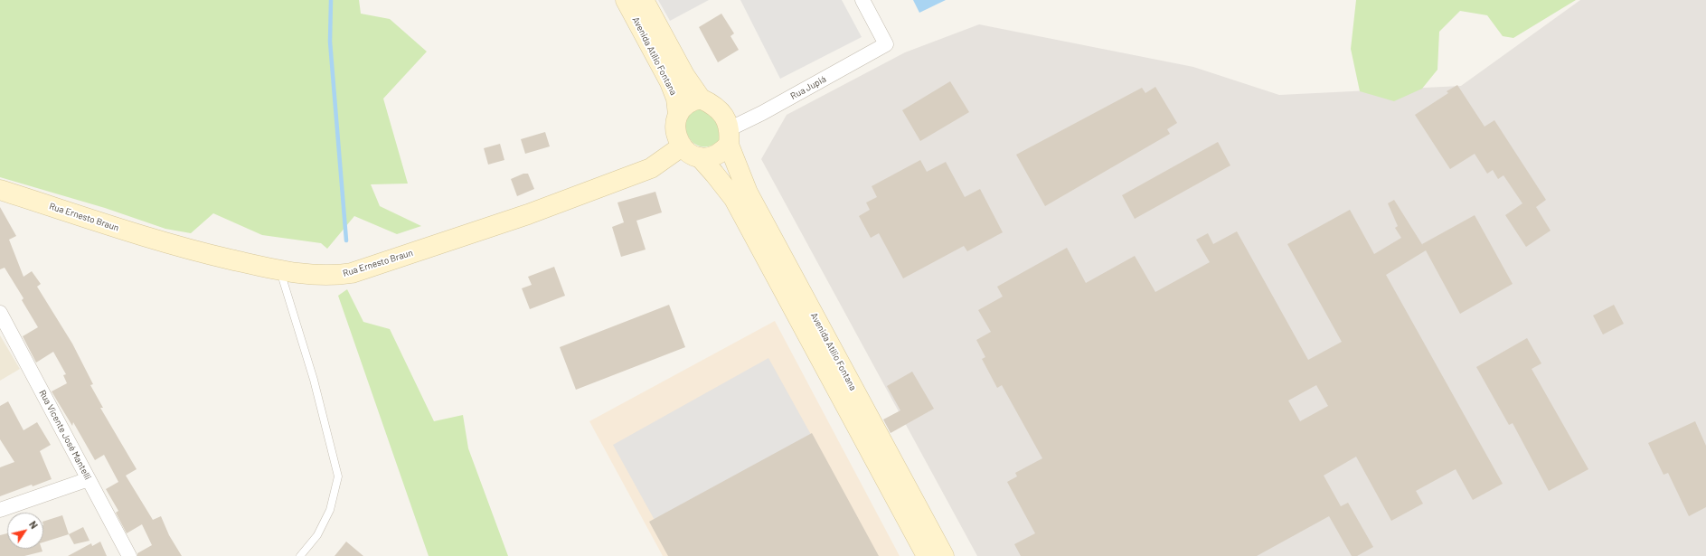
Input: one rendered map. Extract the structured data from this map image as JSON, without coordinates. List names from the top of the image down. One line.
{"streets":{"main road":["Avenida Atílio Fontana","Rua Ernesto Braun"],"street":["Rua Jupiá","Rua Vicente José Mantelli"]},"crossings":[["Avenida Atílio Fontana","Rua Jupiá"],["Avenida Atílio Fontana","Rua Ernesto Braun"],["Rua Jupiá","Rua Ernesto Braun"]],"north":"top right"}
